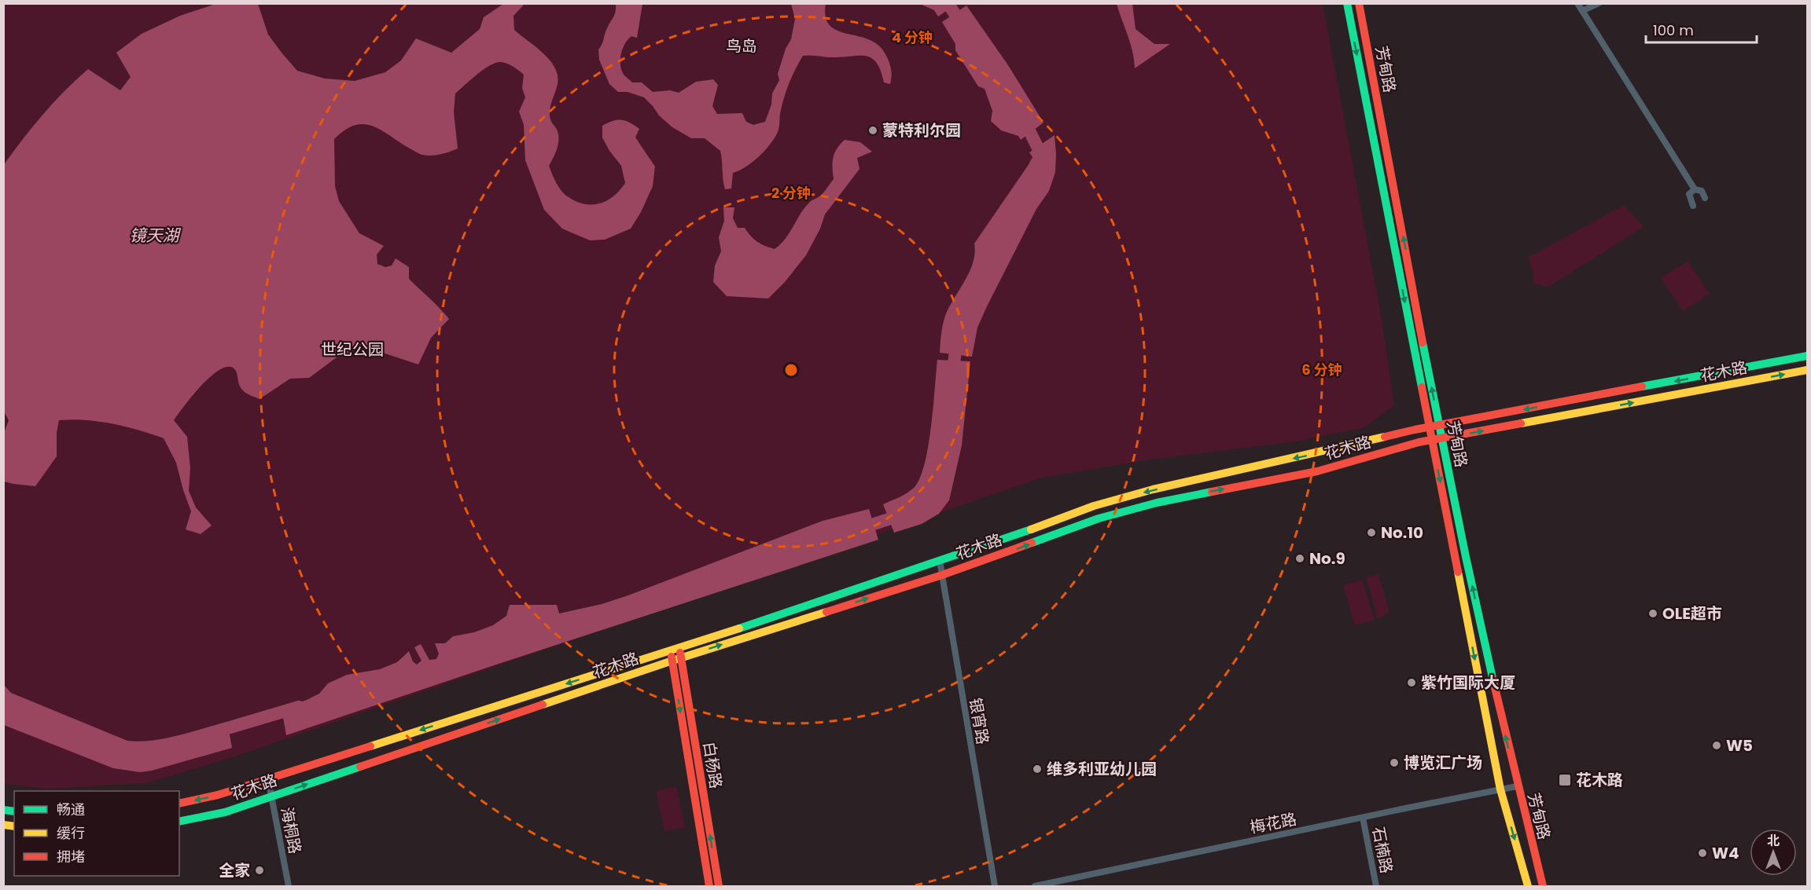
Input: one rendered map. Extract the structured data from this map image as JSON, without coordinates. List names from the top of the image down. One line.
{"streets":{"main road":["芳甸路","花木路","白杨路"],"street":["银宵路","梅花路","海桐路","石楠路"]},"crossings":[["芳甸路","花木路"],["芳甸路","梅花路"],["花木路","银宵路"],["花木路","白杨路"],["花木路","海桐路"],["梅花路","石楠路"]],"water":["镜天湖"],"parks":["鸟岛","世纪公园"],"places":{"other":["蒙特利尔园","No.10","No.9","OLE超市","紫竹国际大厦","W5","博览汇广场","维多利亚幼儿园","W4","全家"],"transit":["花木路"]},"legend":["畅通","缓行","拥堵"],"scale_bar":"100 m","north":"top","rings":["4 分钟","2 分钟","6 分钟"]}
